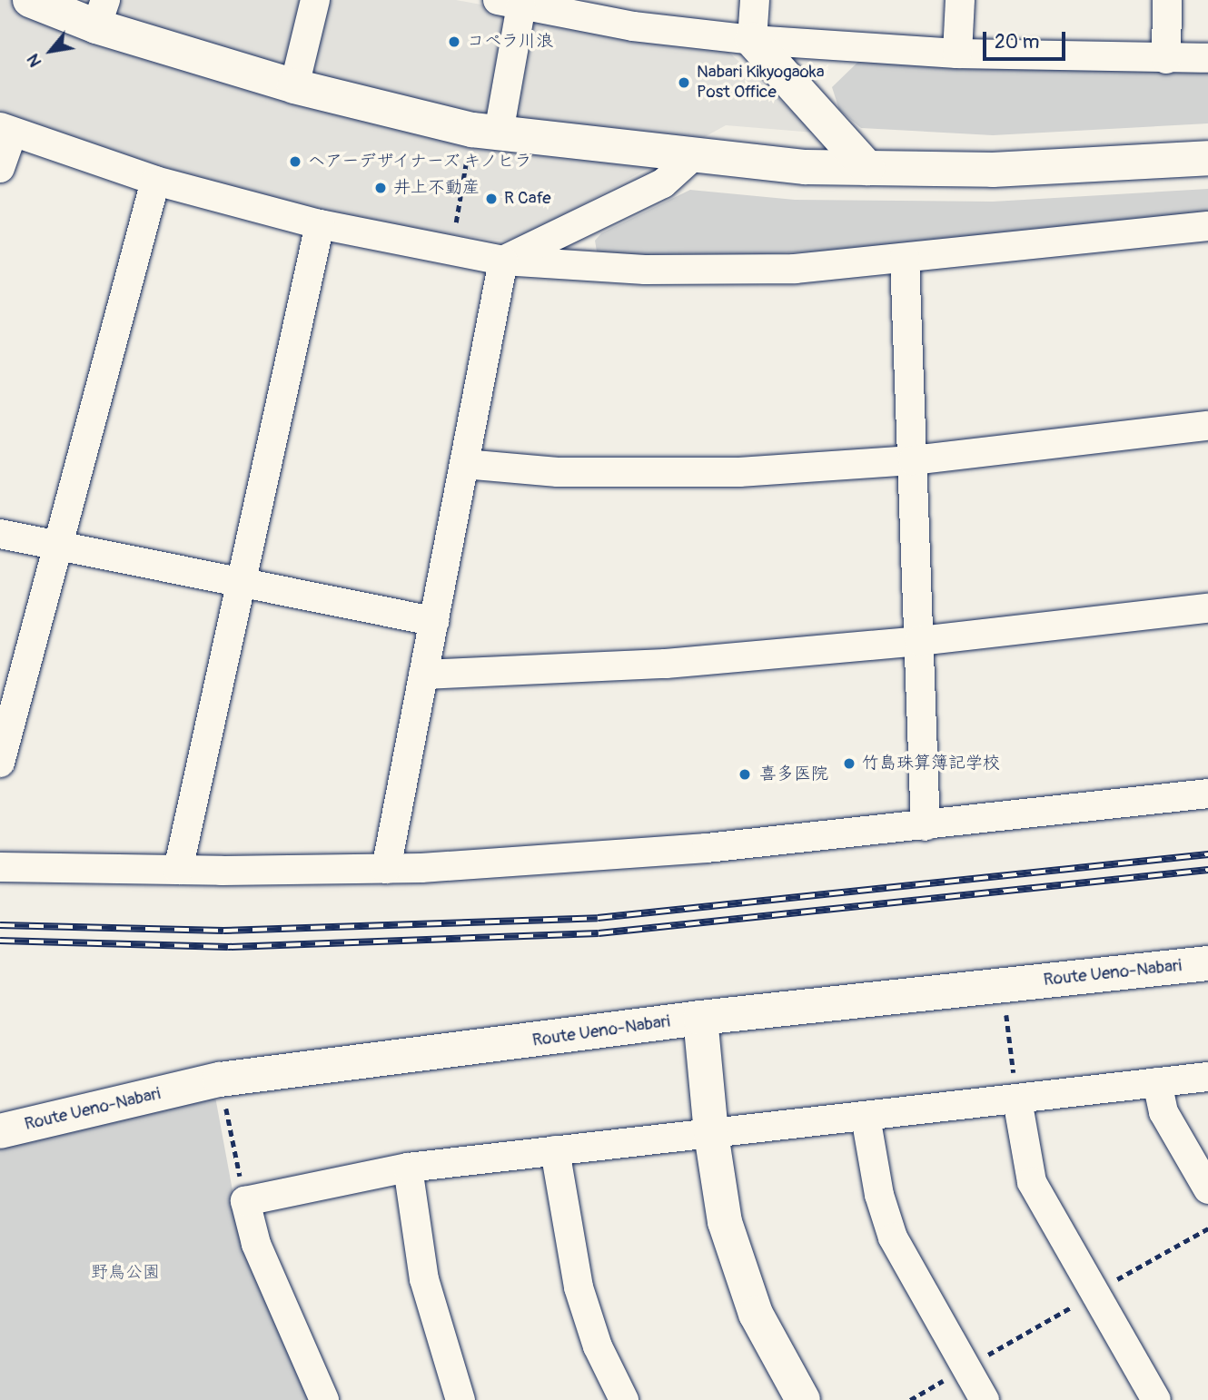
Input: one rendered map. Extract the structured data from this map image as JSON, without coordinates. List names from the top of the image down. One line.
{"streets":{"street":["Route Ueno-Nabari"]},"parks":["野鳥公園"],"places":["コペラ川浪","Nabari Kikyogaoka Post Office","ヘアーデザイナーズ キノヒラ","井上不動産","R Cafe","竹島珠算簿記学校","喜多医院"],"scale_bar":"20 m","north":"bottom left"}
